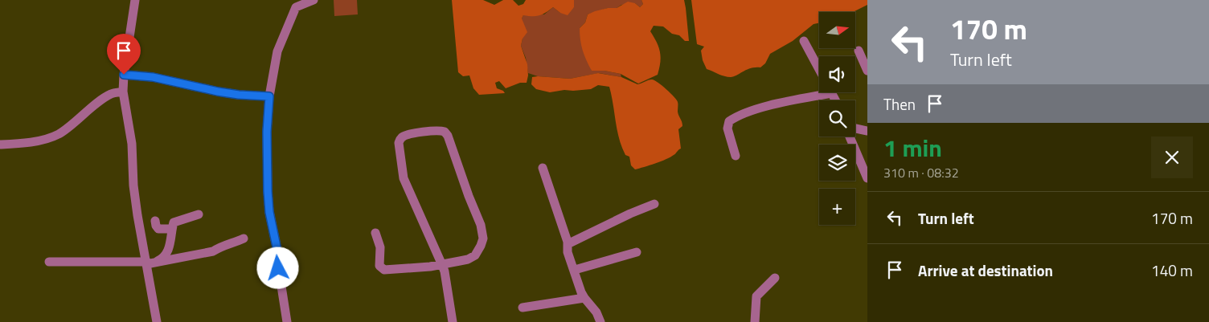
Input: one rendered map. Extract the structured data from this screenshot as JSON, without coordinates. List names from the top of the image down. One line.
{"north":"right","page":{"turn":["170 m","Turn left"],"map_buttons":"+","then":"Then","heading":["1 min","310 m · 08:32"],"list":[{"name":"Turn left","value":"170 m"},{"name":"Arrive at destination","value":"140 m"}]}}
